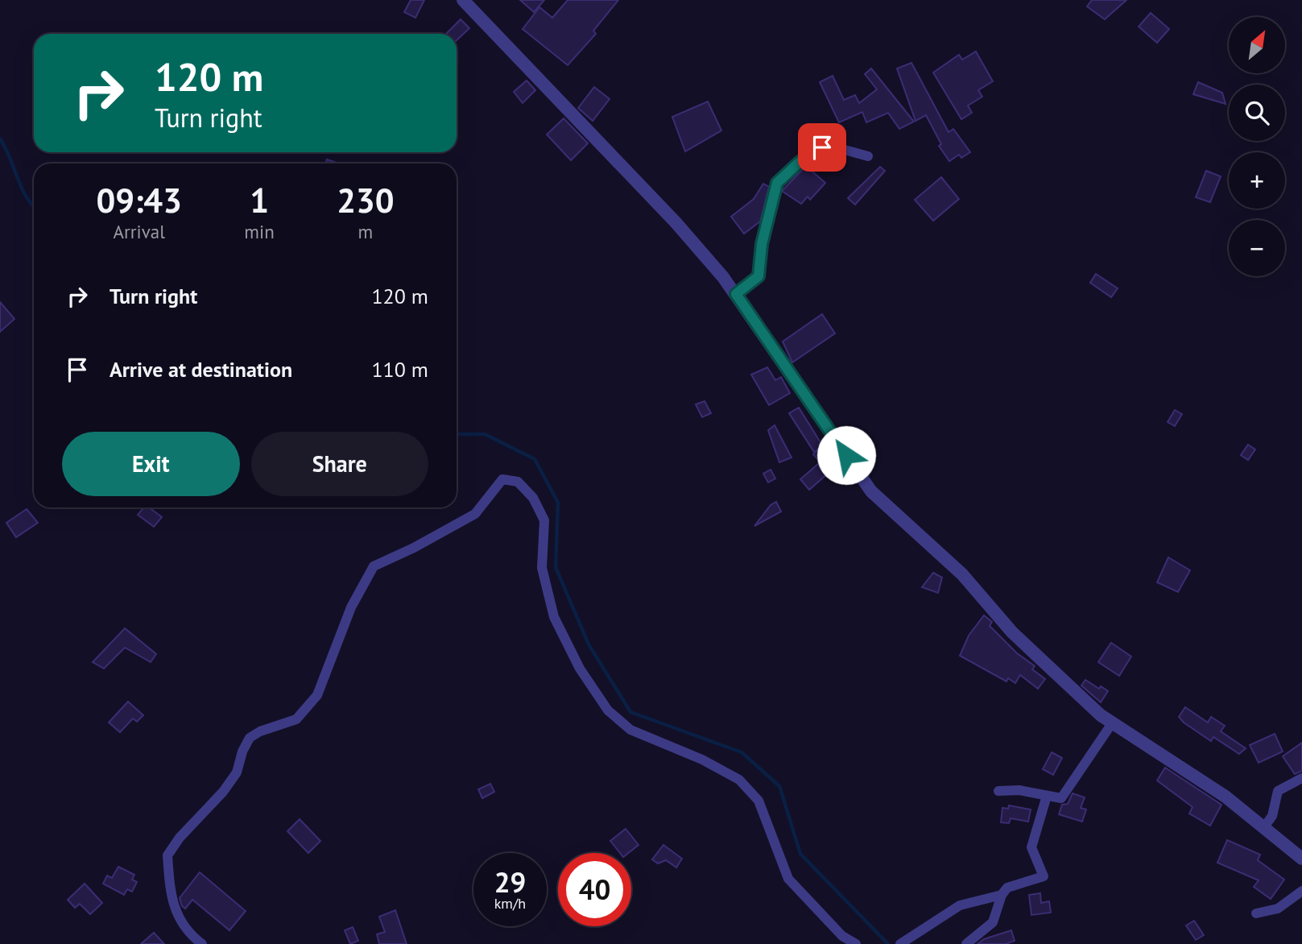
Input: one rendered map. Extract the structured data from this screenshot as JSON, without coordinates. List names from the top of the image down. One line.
{"north":"top right","page":{"map_buttons":["+","−"],"turn":["120 m","Turn right"],"eta":["09:43","Arrival","1","min","230","m"],"list":[{"name":"Turn right","value":"120 m"},{"name":"Arrive at destination","value":"110 m"}],"buttons":["Exit","Share"],"speed":"29 km/h","limit":"40"}}
